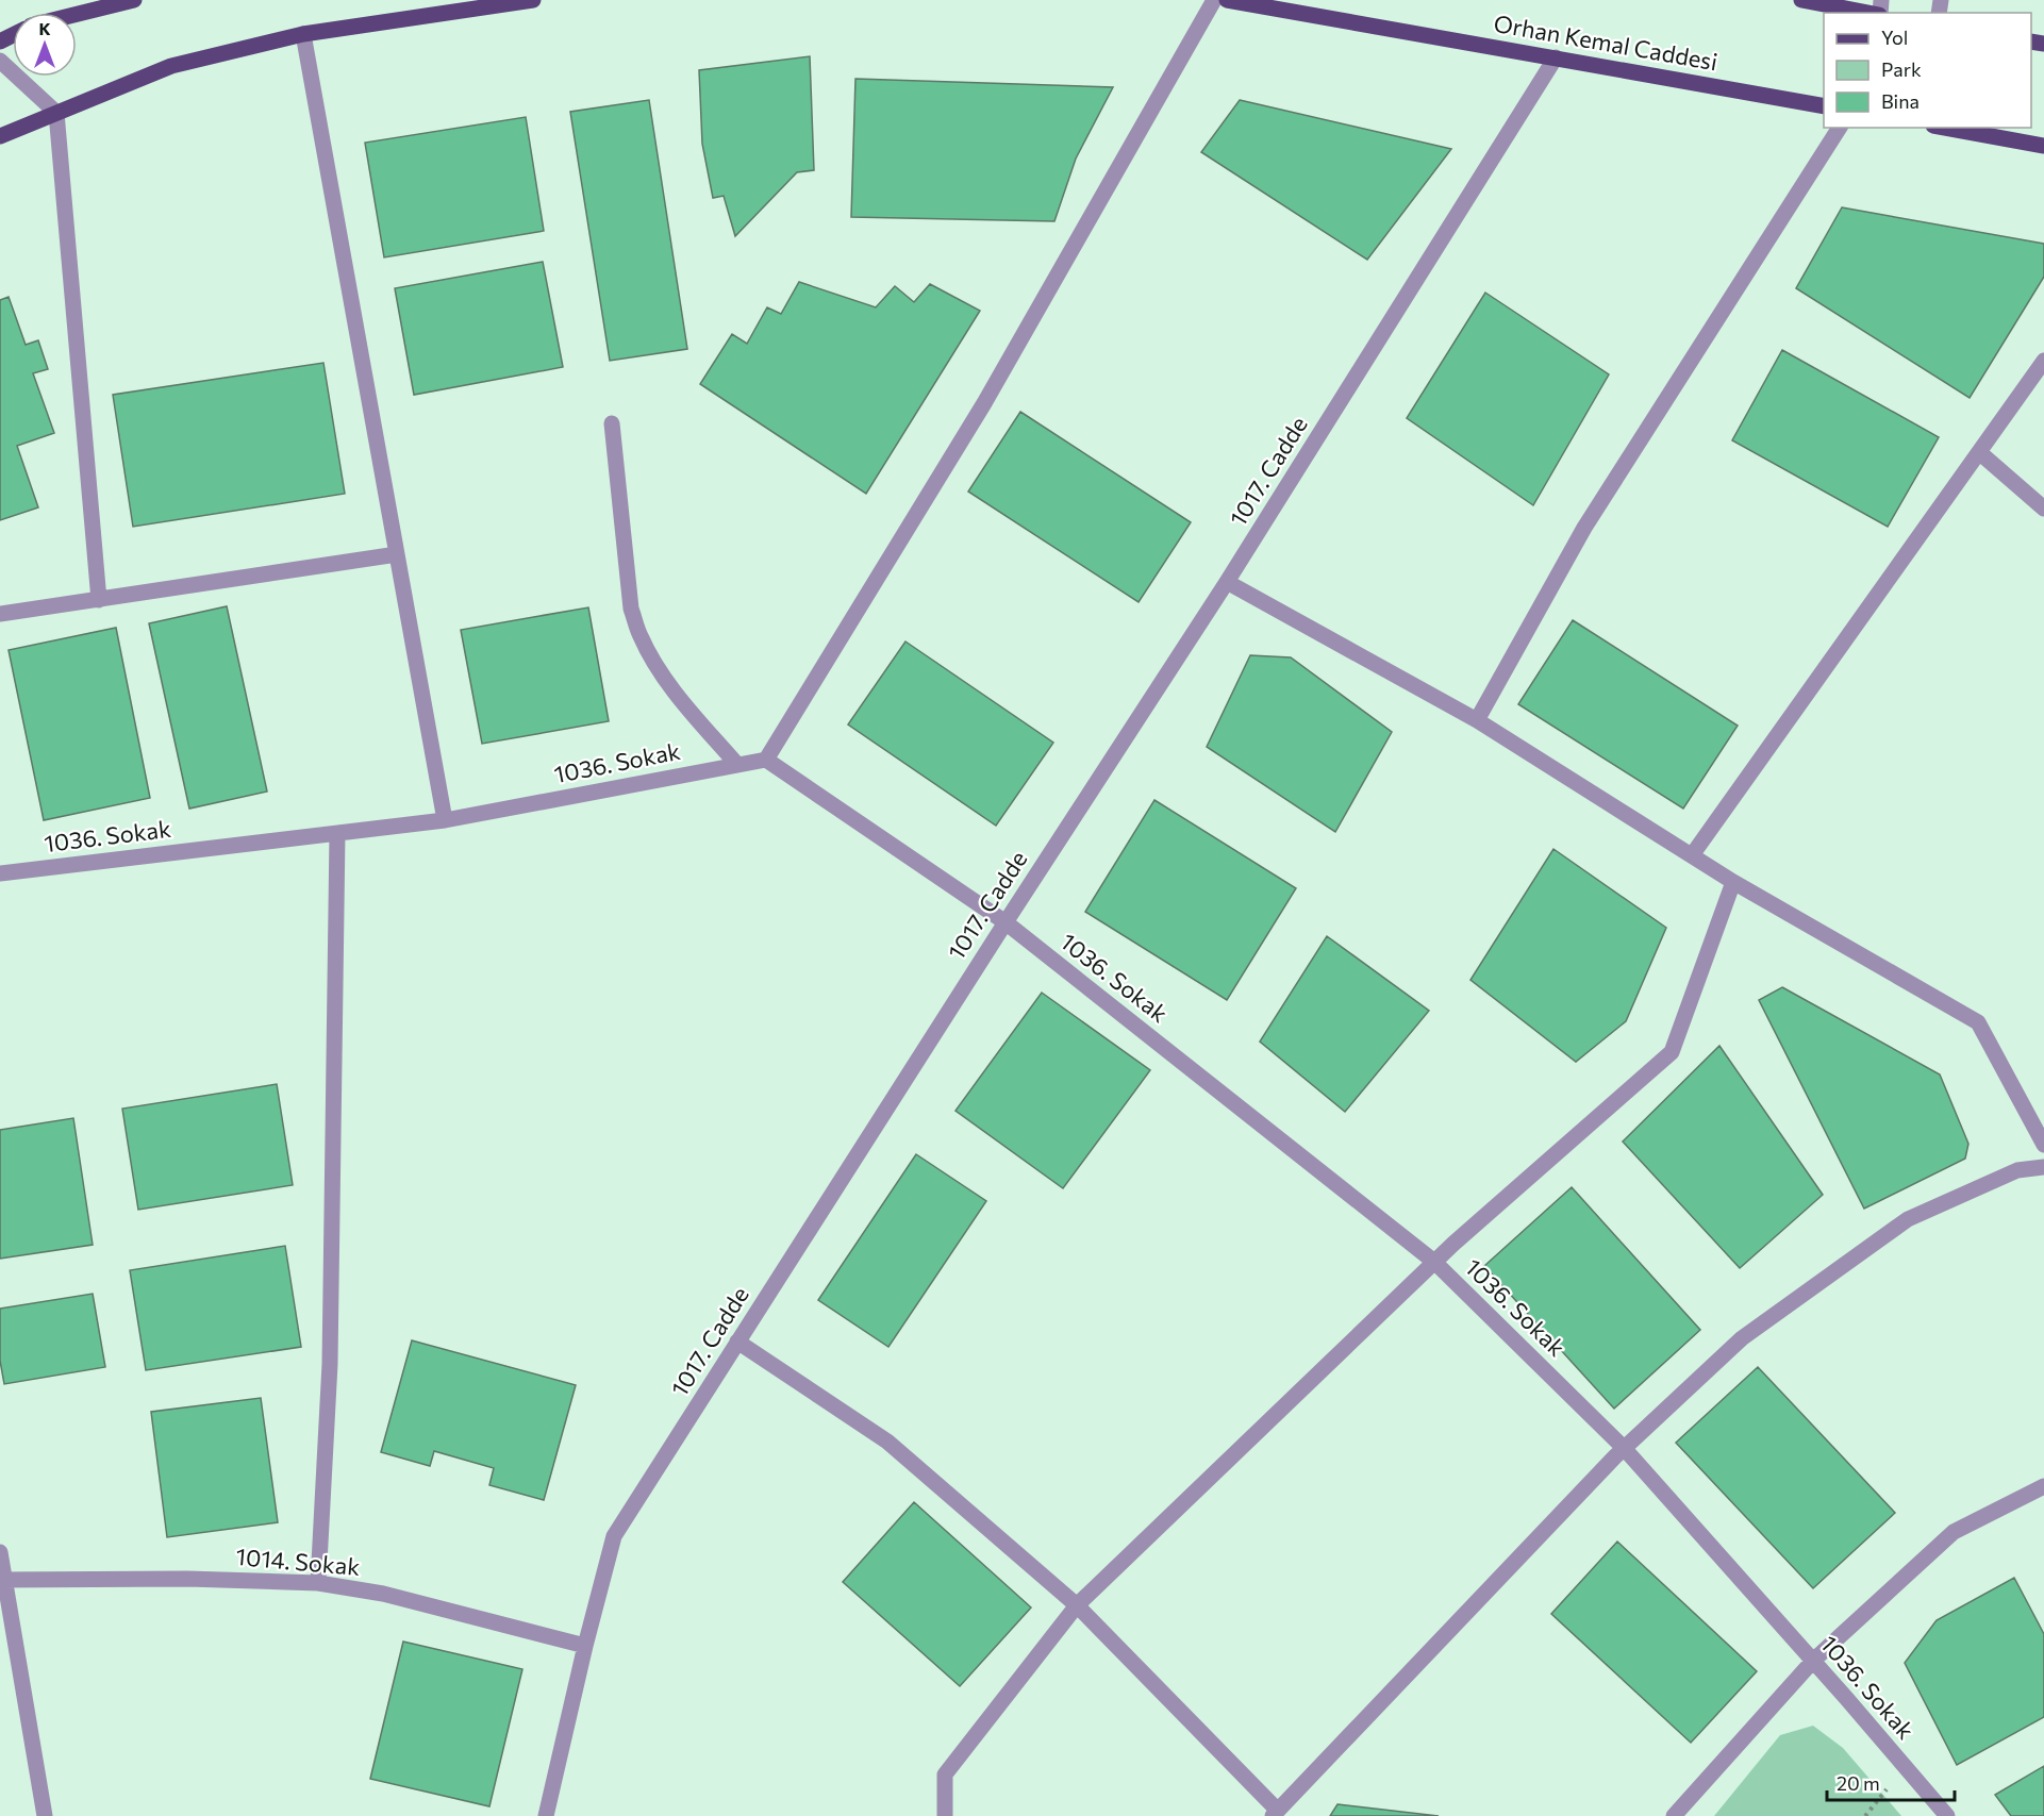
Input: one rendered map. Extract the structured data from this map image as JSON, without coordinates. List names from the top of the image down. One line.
{"streets":{"main road":["Orhan Kemal Caddesi"],"street":["1017. Cadde","1036. Sokak","1014. Sokak"]},"crossings":[["Orhan Kemal Caddesi","1017. Cadde"],["1017. Cadde","1036. Sokak"],["1017. Cadde","1014. Sokak"]],"legend":["Yol","Park","Bina"],"scale_bar":"20 m","north":"top"}
